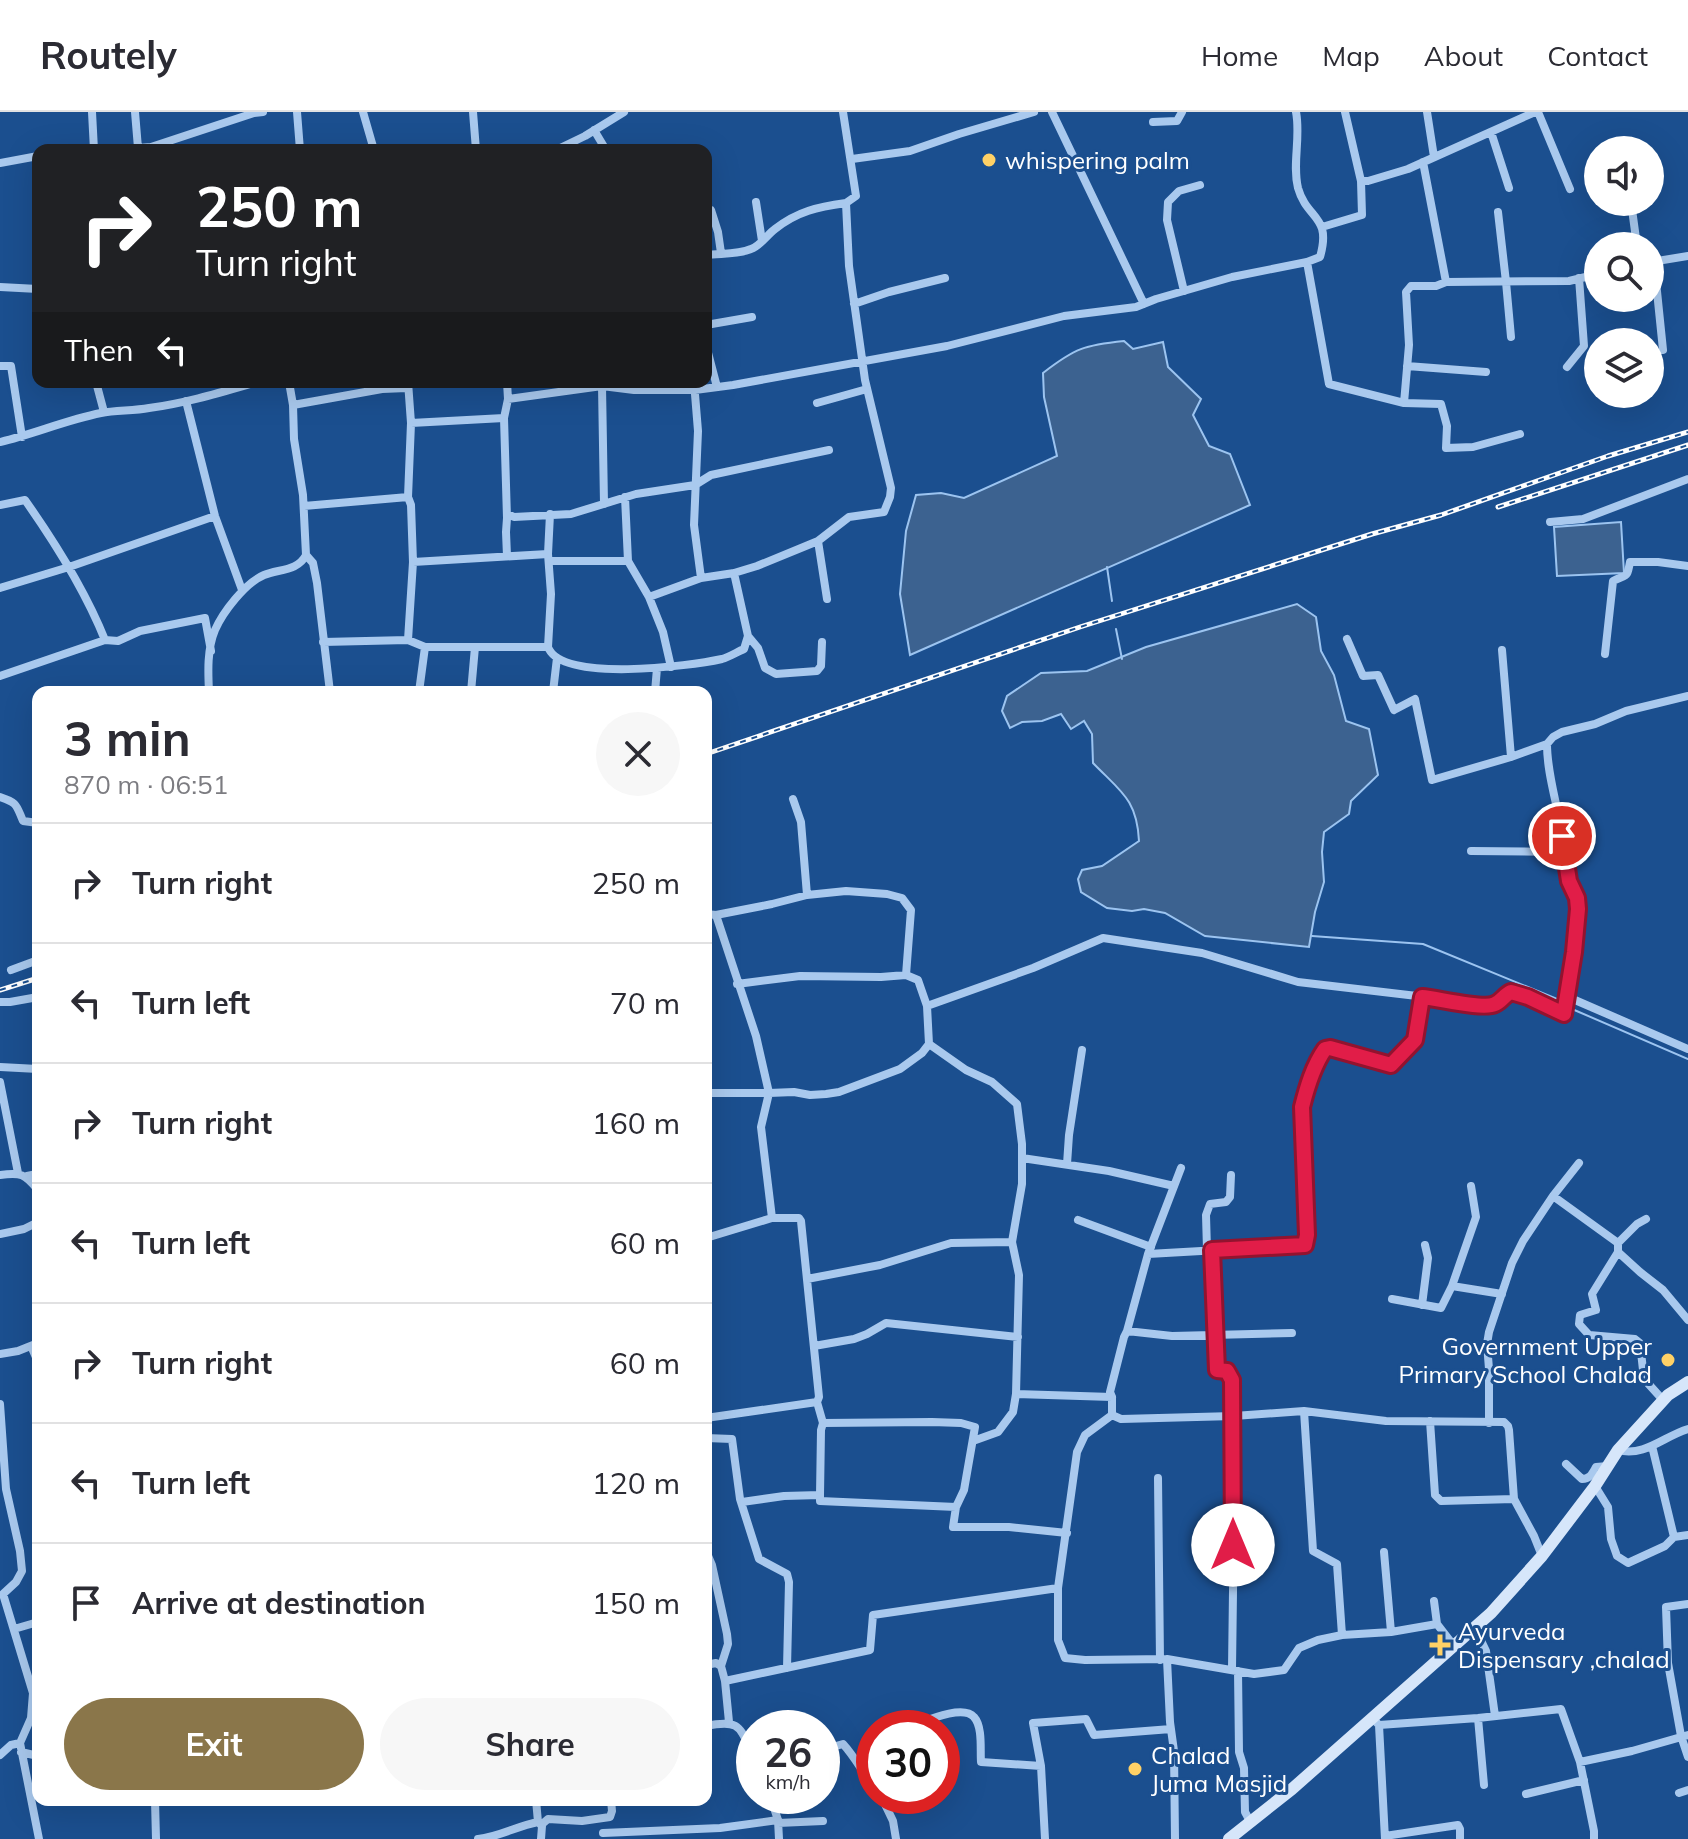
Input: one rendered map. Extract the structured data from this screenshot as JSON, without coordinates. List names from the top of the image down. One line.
{"places":{"other":["whispering palm","Government Upper Primary School Chalad","Chalad Juma Masjid"],"health":["Ayurveda Dispensary ,chalad"]},"page":{"header":"Routely","nav":["Home","Map","About","Contact"],"turn":["250 m","Turn right"],"then":"Then","heading":["3 min","870 m · 06:51"],"list":[{"name":"Turn right","value":"250 m"},{"name":"Turn left","value":"70 m"},{"name":"Turn right","value":"160 m"},{"name":"Turn left","value":"60 m"},{"name":"Turn right","value":"60 m"},{"name":"Turn left","value":"120 m"},{"name":"Arrive at destination","value":"150 m"}],"buttons":["Exit","Share"],"speed":"26 km/h","limit":"30"}}
